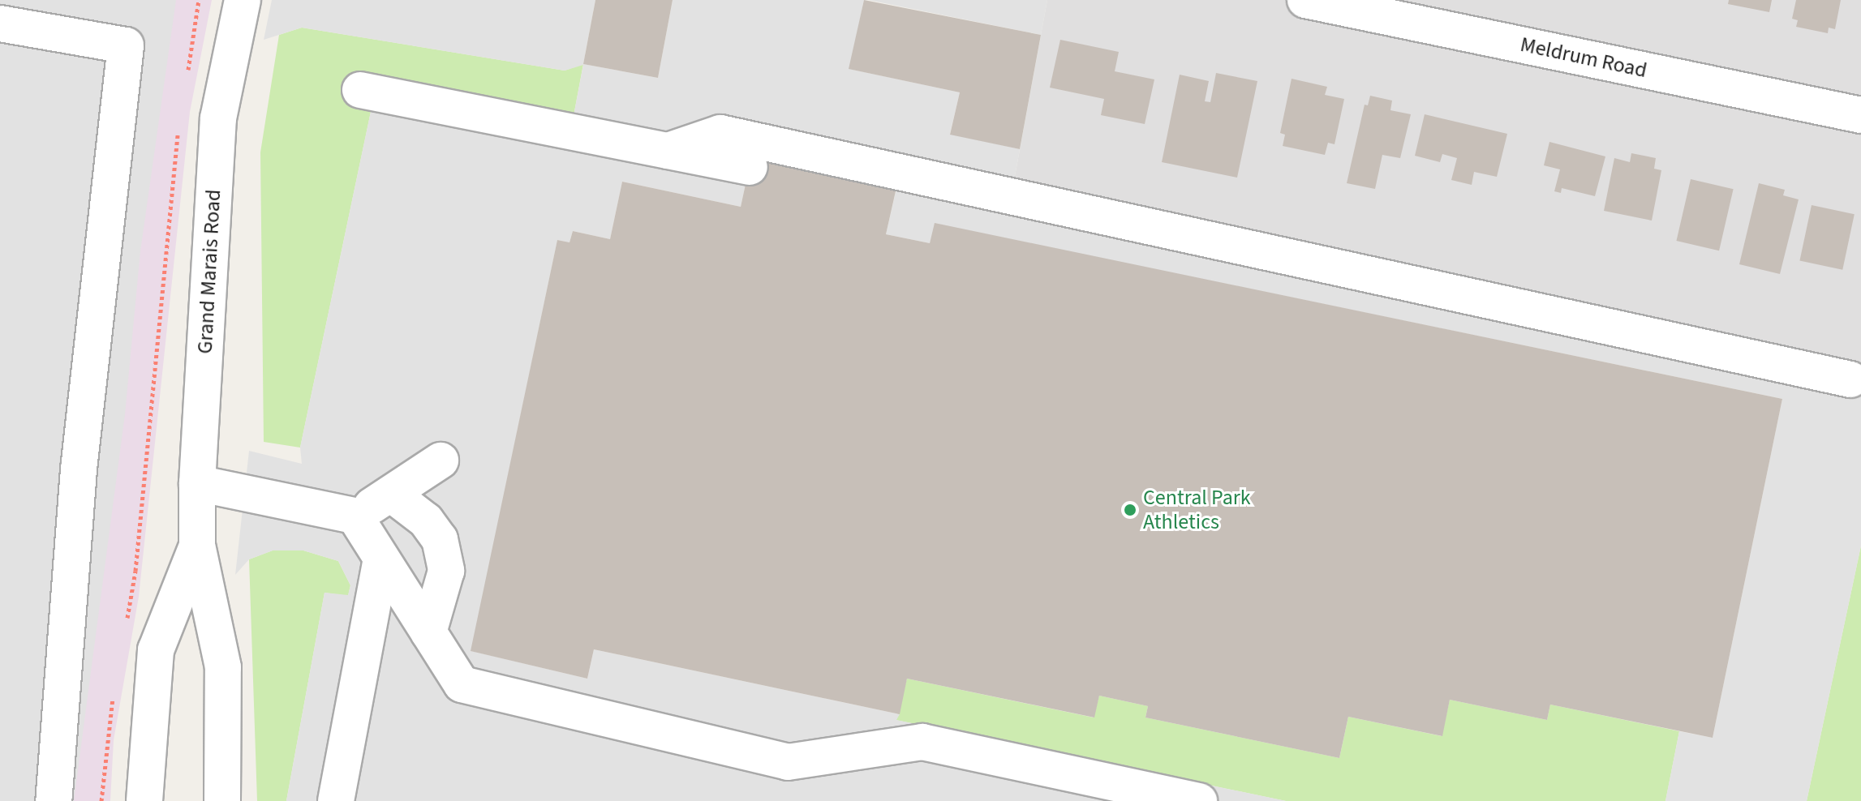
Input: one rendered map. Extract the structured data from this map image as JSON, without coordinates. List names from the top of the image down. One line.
{"streets":{"street":["Meldrum Road","Grand Marais Road"]},"places":["Central Park Athletics"]}
